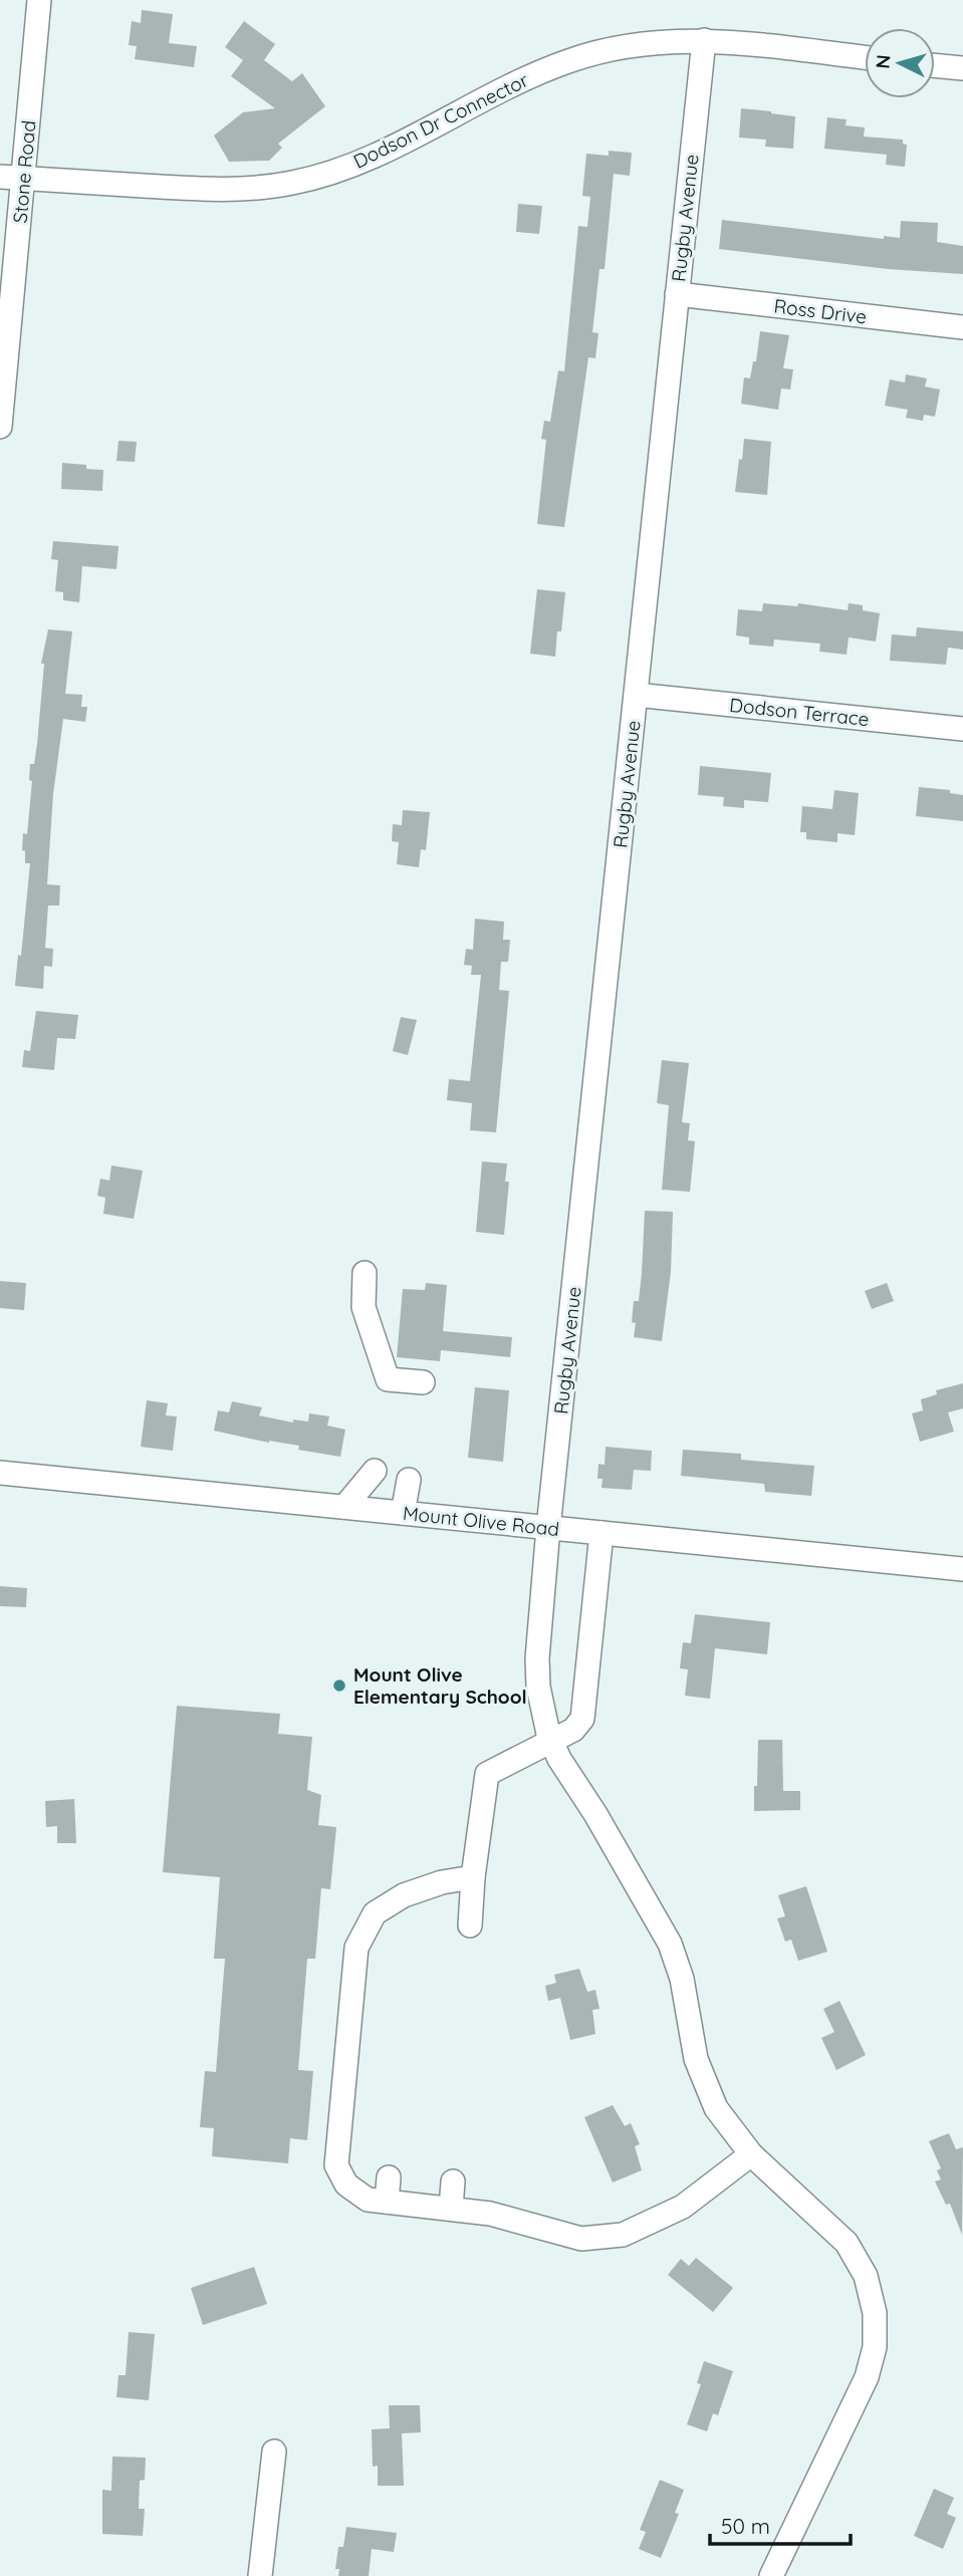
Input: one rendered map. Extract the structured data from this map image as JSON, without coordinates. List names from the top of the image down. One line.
{"streets":{"street":["Dodson Dr Connector","Stone Road","Rugby Avenue","Ross Drive","Dodson Terrace","Mount Olive Road"]},"crossings":[["Dodson Dr Connector","Stone Road"],["Dodson Dr Connector","Rugby Avenue"],["Rugby Avenue","Ross Drive"],["Rugby Avenue","Dodson Terrace"],["Rugby Avenue","Mount Olive Road"]],"places":["Mount Olive Elementary School"],"scale_bar":"50 m","north":"left"}
